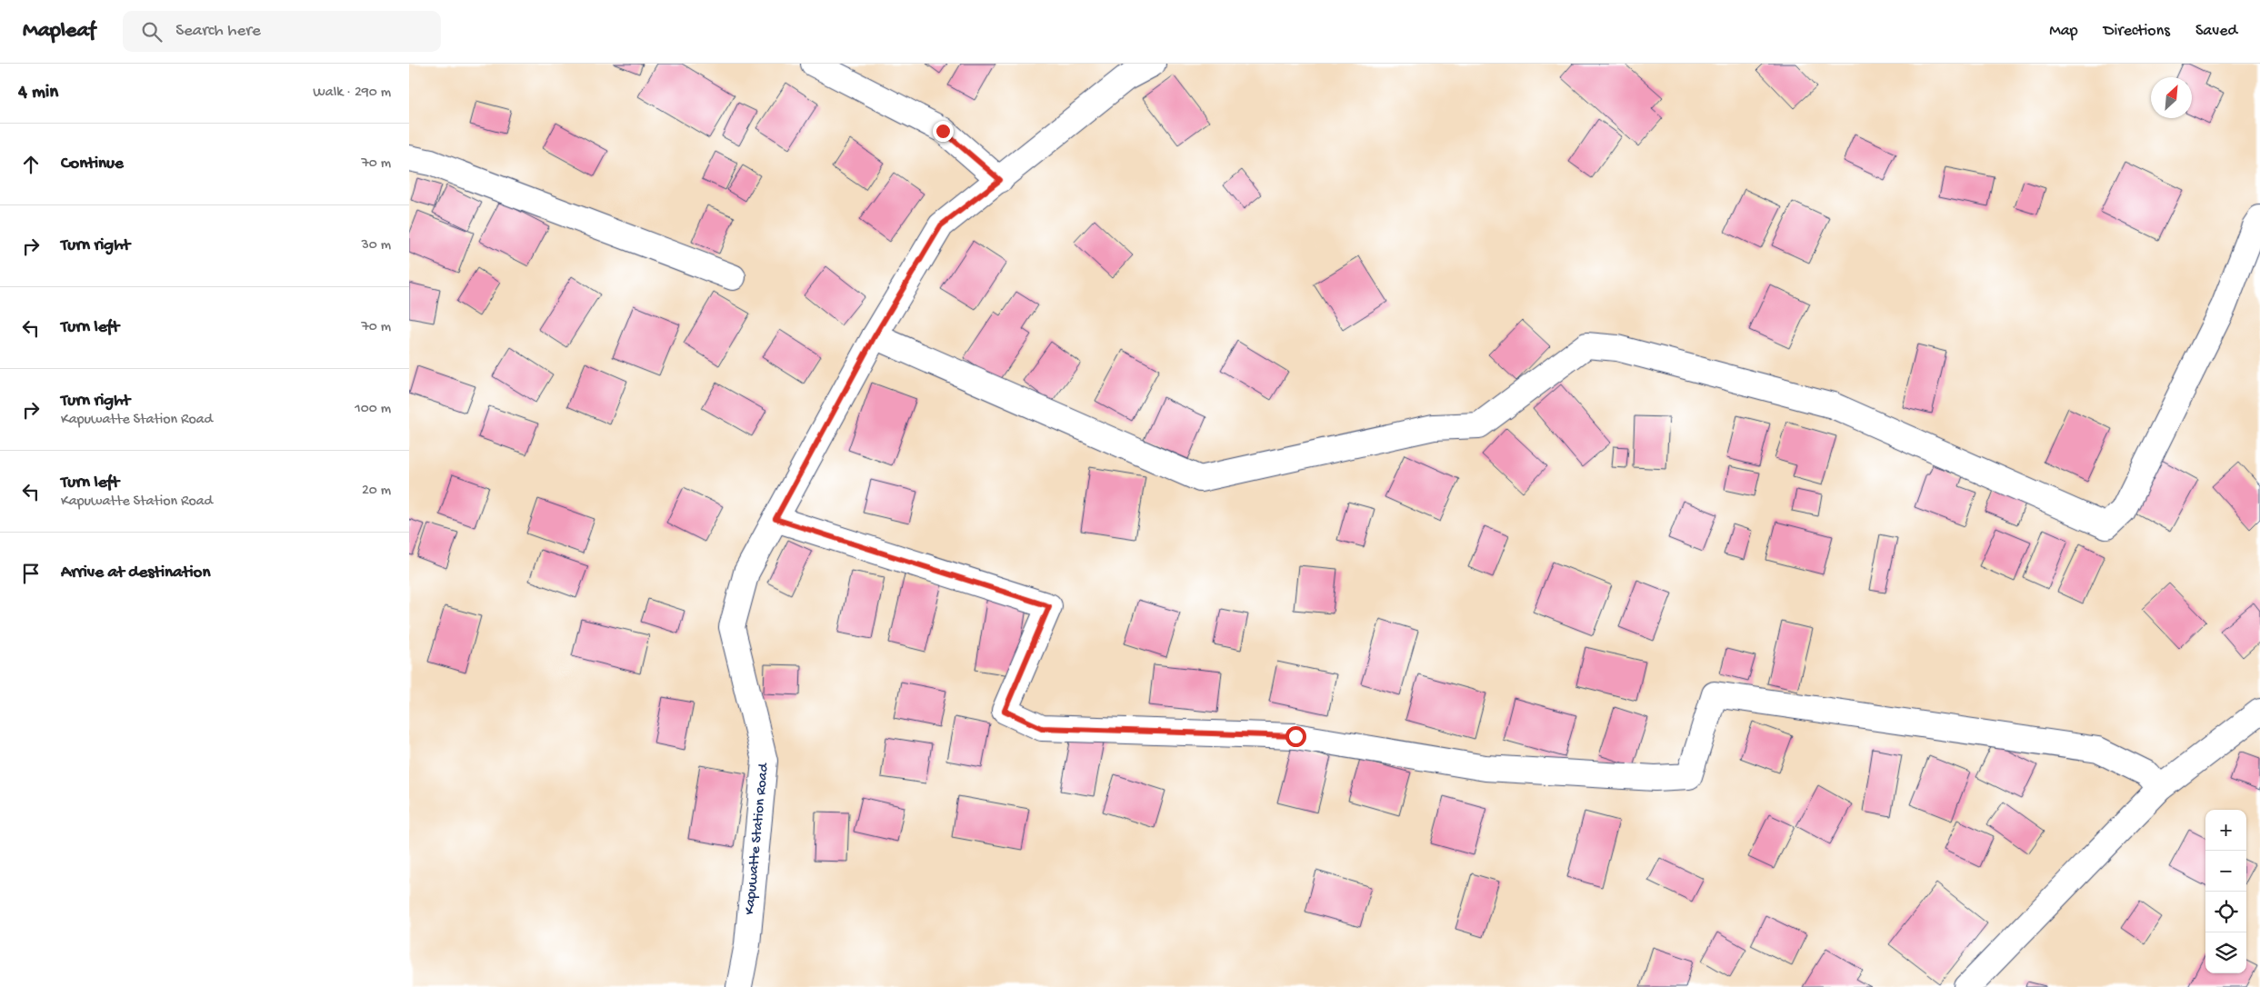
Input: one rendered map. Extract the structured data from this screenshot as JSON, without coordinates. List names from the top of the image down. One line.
{"streets":{"street":["Kapuwatte Station Road"]},"north":"top right","page":{"header":"Mapleaf","search":"Search here","nav":["Map","Directions","Saved"],"heading":["4 min","Walk · 290 m"],"list":[["Continue","70 m"],["Turn right","30 m"],["Turn left","70 m"],["Turn right","Kapuwatte Station Road","100 m"],["Turn left","Kapuwatte Station Road","20 m"],"Arrive at destination"],"map_buttons":["+","−"]}}
